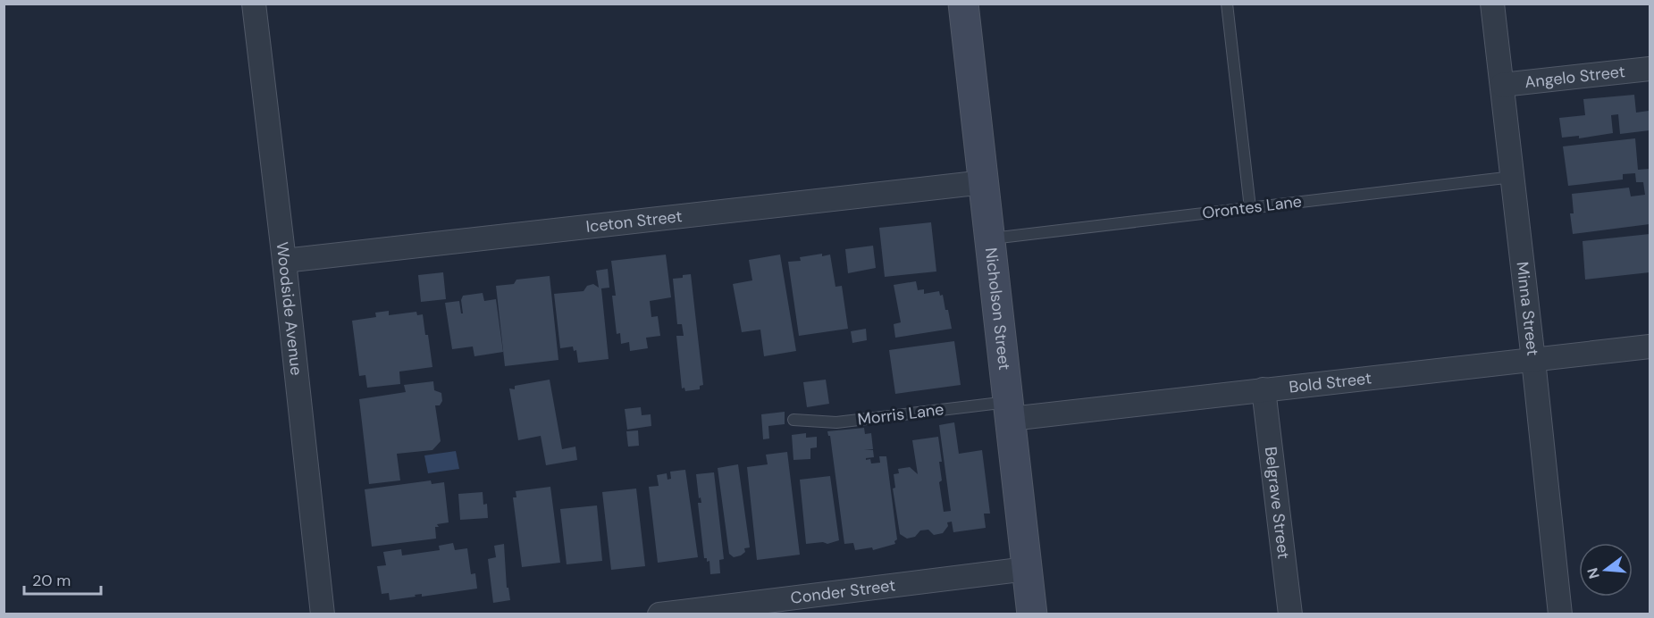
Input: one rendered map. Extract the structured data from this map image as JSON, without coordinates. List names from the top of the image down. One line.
{"streets":{"street":["Angelo Street","Iceton Street","Woodside Avenue","Nicholson Street","Minna Street","Bold Street","Belgrave Street","Conder Street"],"lane":["Orontes Lane","Morris Lane"]},"crossings":[["Angelo Street","Minna Street"],["Orontes Lane","Nicholson Street"],["Orontes Lane","Minna Street"],["Iceton Street","Woodside Avenue"],["Iceton Street","Nicholson Street"],["Nicholson Street","Bold Street"],["Nicholson Street","Morris Lane"],["Nicholson Street","Conder Street"],["Minna Street","Bold Street"],["Bold Street","Morris Lane"],["Bold Street","Belgrave Street"]],"scale_bar":"20 m","north":"left"}
